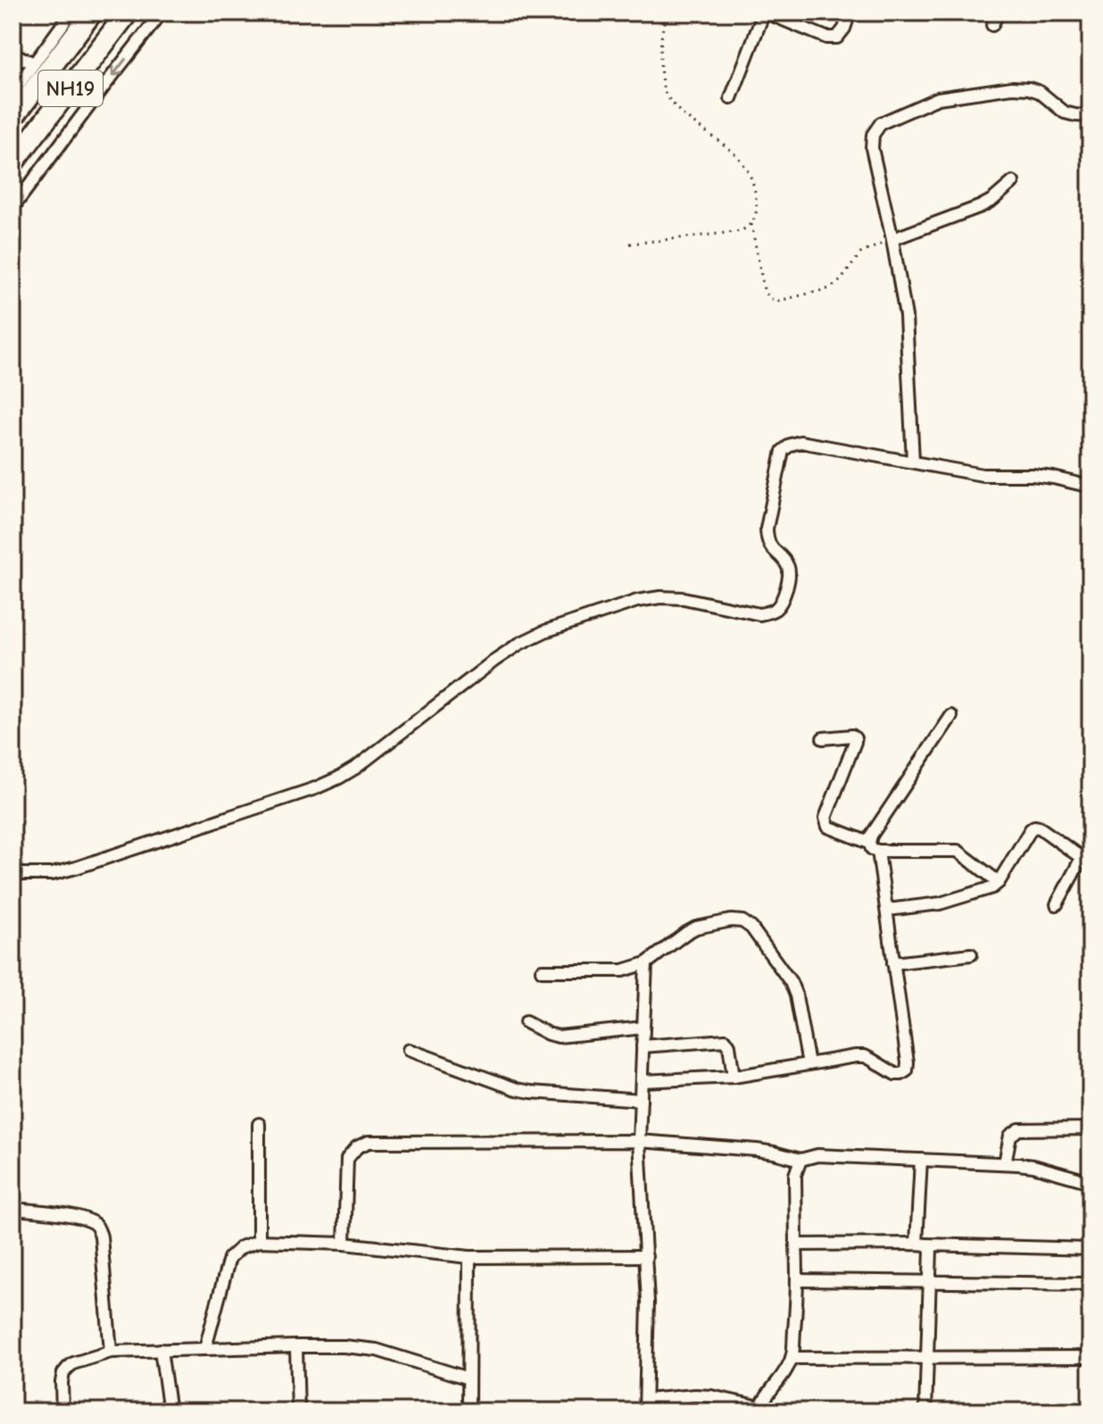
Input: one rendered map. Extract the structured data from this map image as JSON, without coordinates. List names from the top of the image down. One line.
{"streets":{"highway":["NH19"]}}
